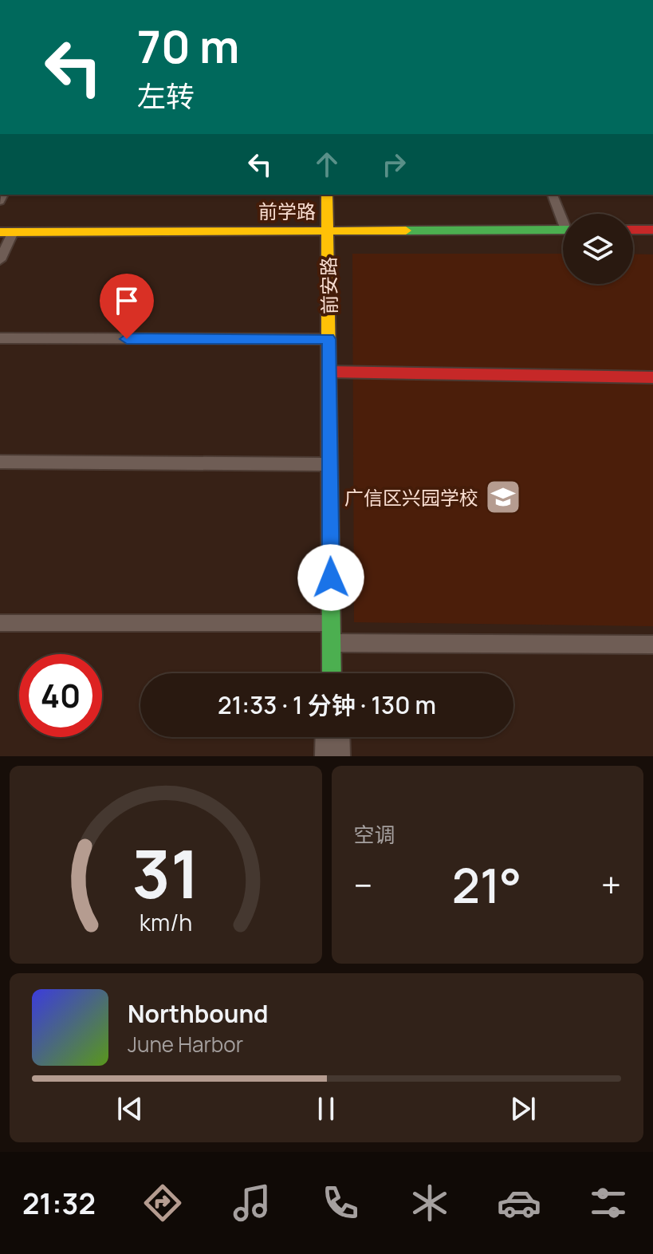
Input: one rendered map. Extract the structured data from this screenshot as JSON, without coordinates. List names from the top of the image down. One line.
{"streets":{"street":["前学路","前安路"]},"crossings":[["前学路","前安路"]],"places":{"school or university":["广信区兴园学校"]},"page":{"turn":["70 m","左转"],"limit":"40","trip":"21:33 · 1 分钟 · 130 m","tile":"空调","heat":["−","21°","+"],"song":["Northbound","June Harbor"],"tabs":"21:32","gauge":["31","km/h"]}}
